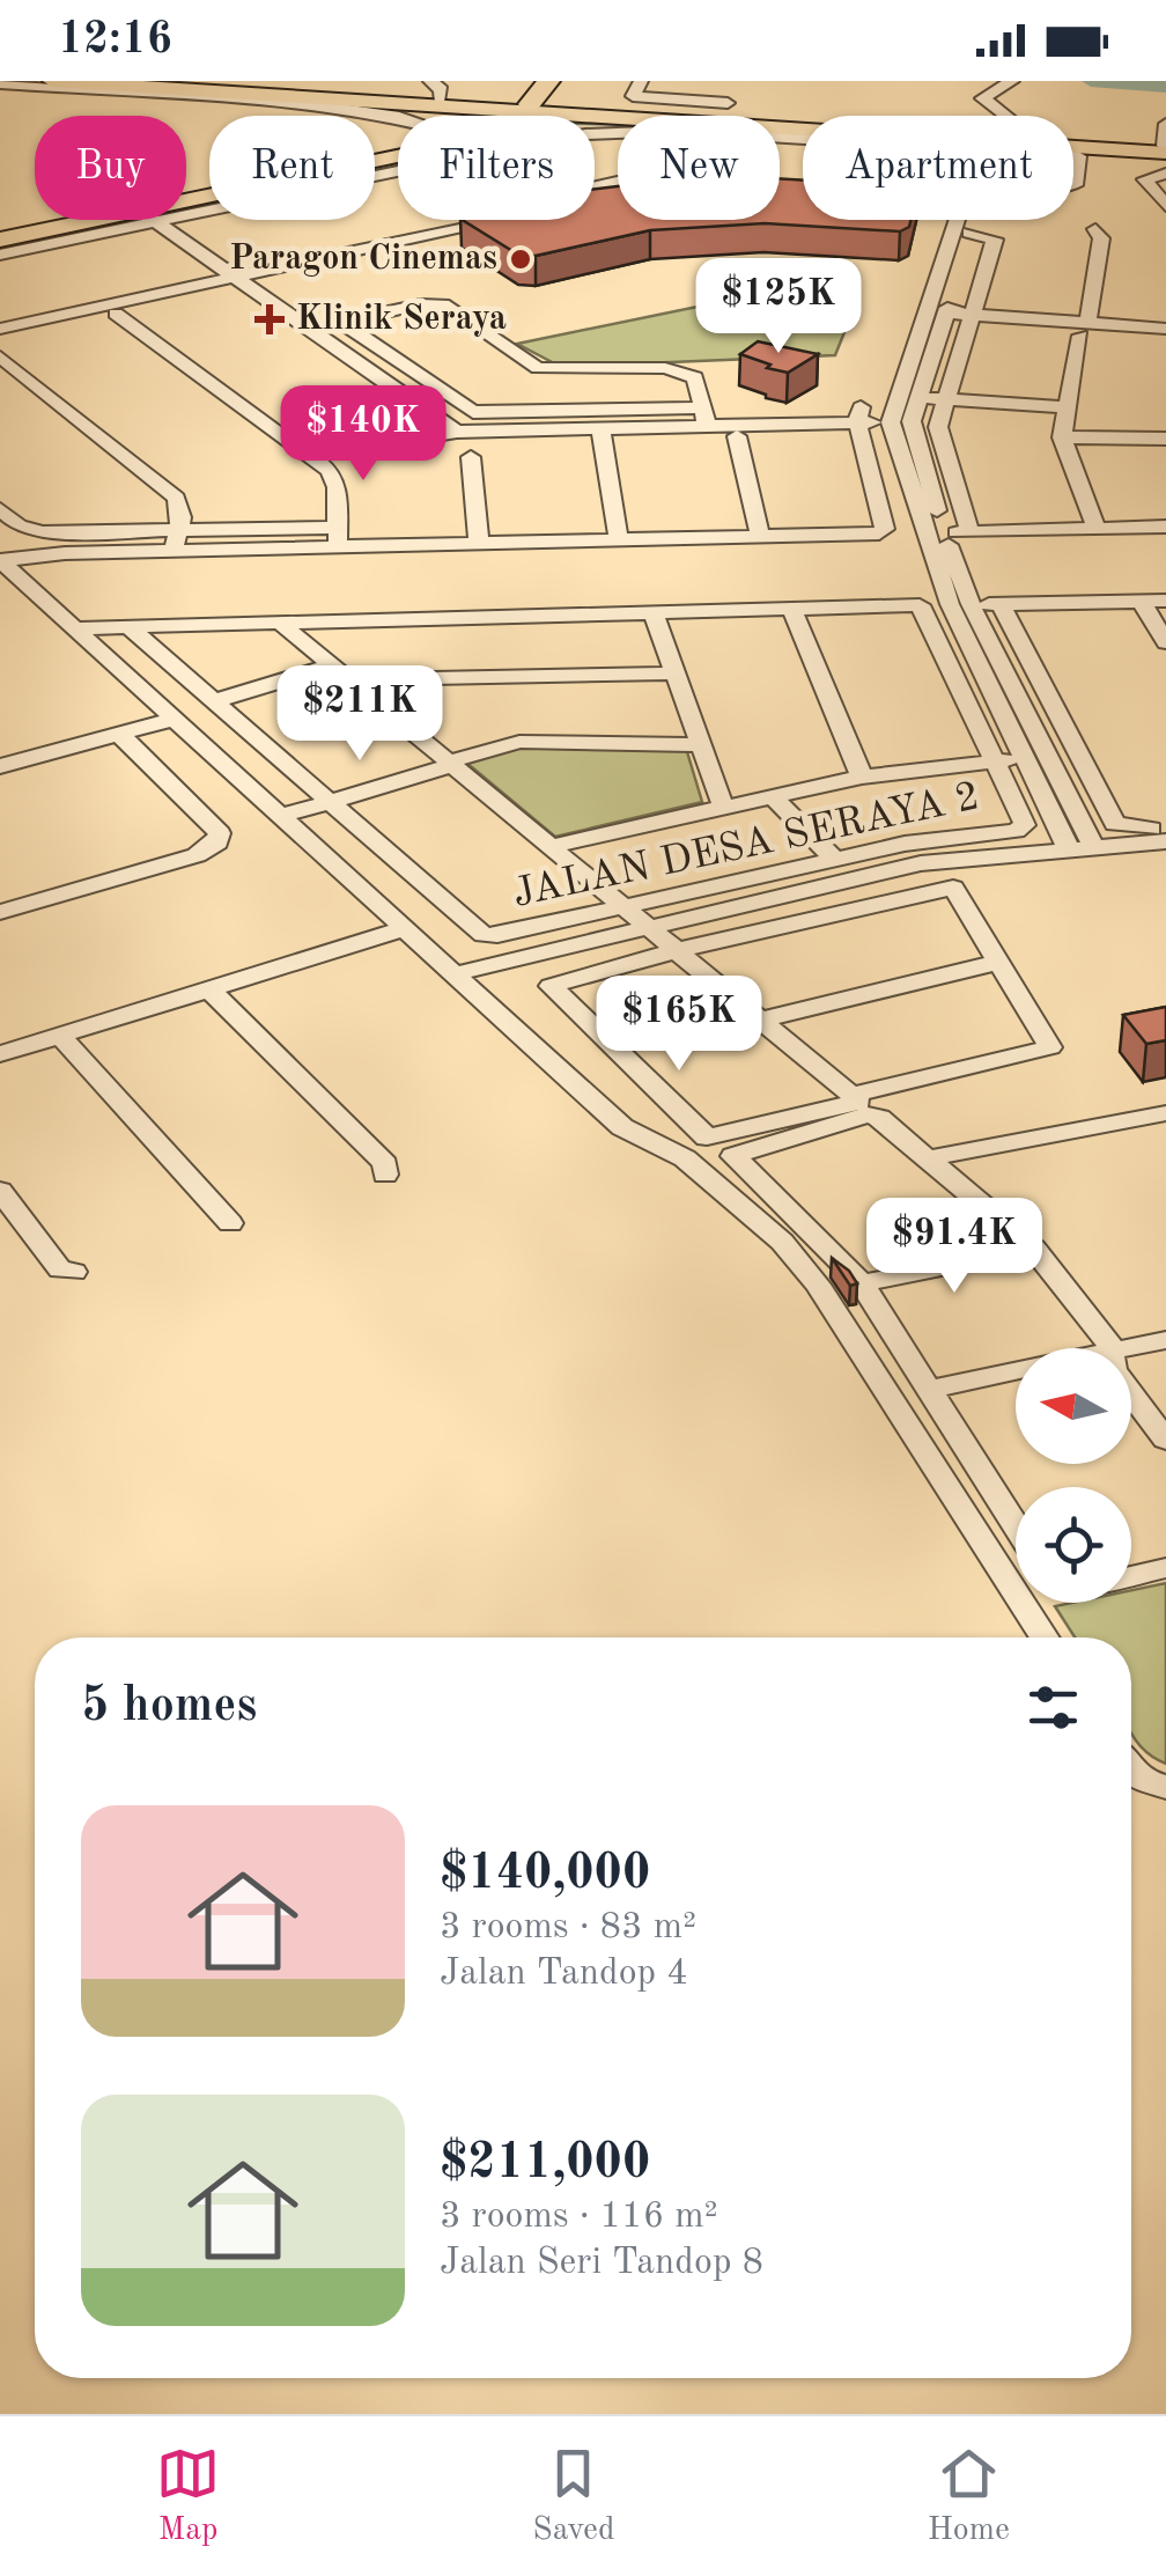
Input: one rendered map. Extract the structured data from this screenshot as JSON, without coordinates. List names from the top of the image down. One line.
{"streets":{"street":["JALAN DESA SERAYA 2"]},"places":{"other":["Paragon Cinemas"],"health":["Klinik Seraya"]},"north":"left","page":{"status":"12:16","chip":["Buy","Rent","Filters","New","Apartment"],"price":["$125K","$140K","$211K","$165K","$91.4K"],"heading":"5 homes","list":[{"name":"$140,000","note":"3 rooms · 83 m² · Jalan Tandop 4"},{"name":"$211,000","note":"3 rooms · 116 m² · Jalan Seri Tandop 8"}],"tabs":["Map","Saved","Home"]}}
